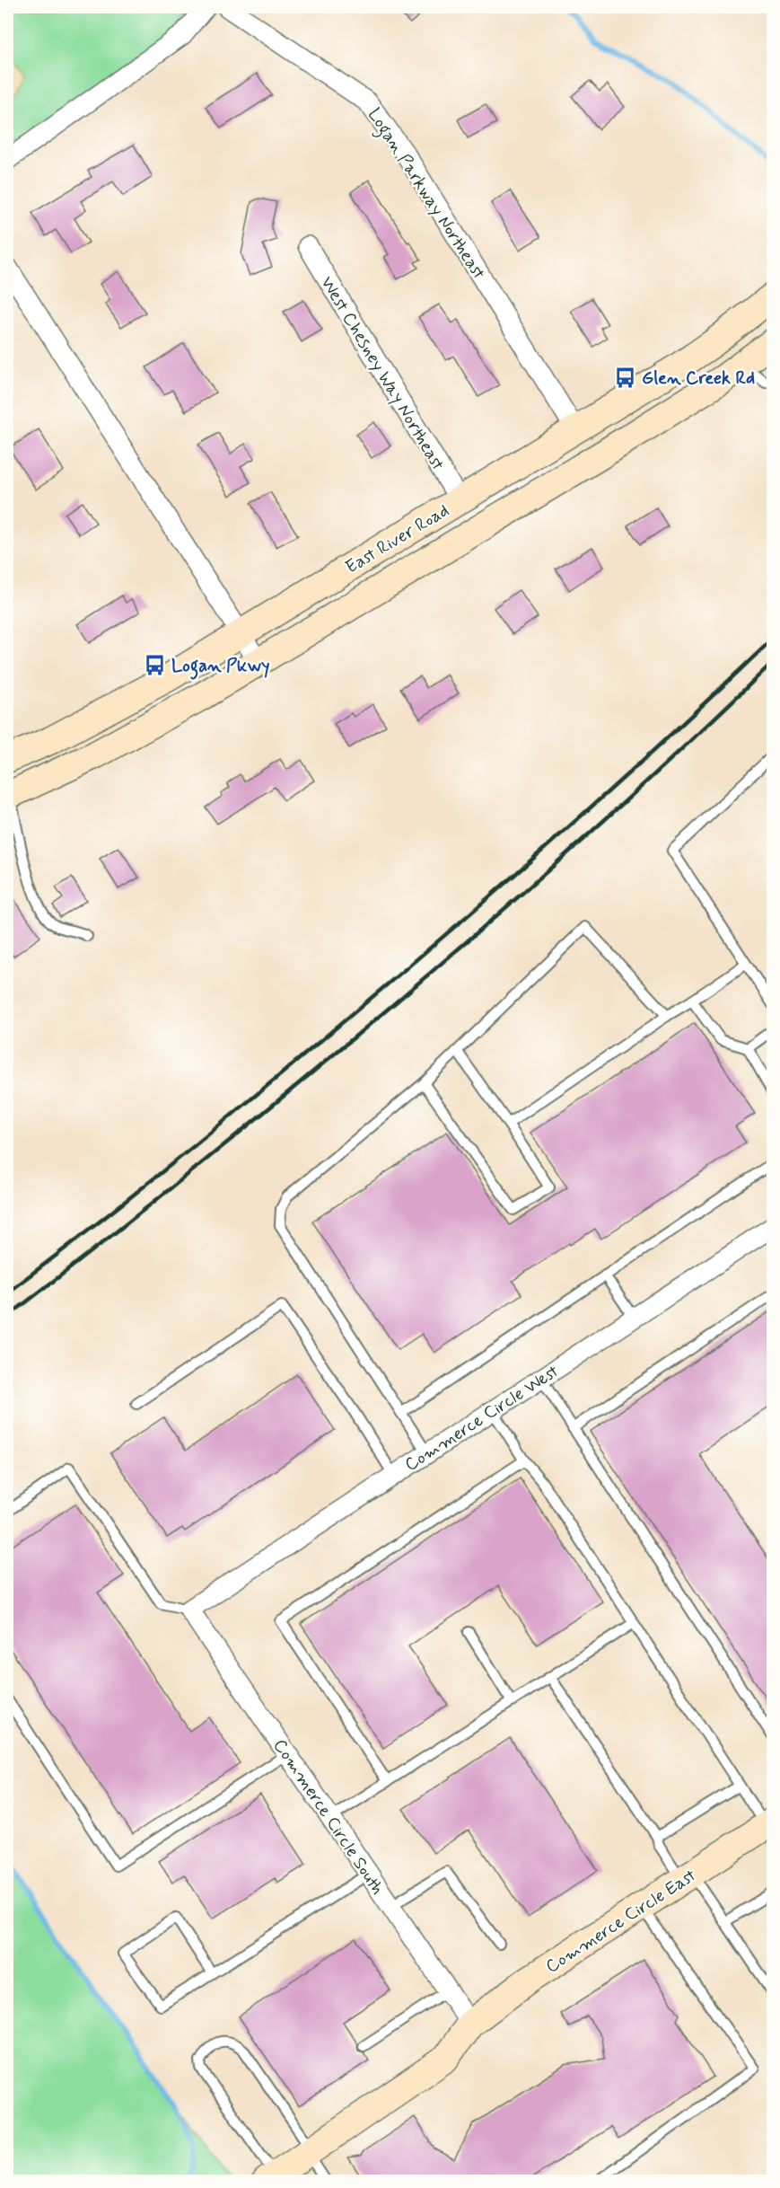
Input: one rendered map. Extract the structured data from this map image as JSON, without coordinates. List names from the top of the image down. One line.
{"streets":{"main road":["East River Road","Commerce Circle East"],"street":["Logan Parkway Northeast","West Chesney Way Northeast","Commerce Circle West","Commerce Circle South"]},"crossings":[["Logan Parkway Northeast","East River Road"],["West Chesney Way Northeast","East River Road"],["Commerce Circle West","Commerce Circle South"],["Commerce Circle South","Commerce Circle East"]],"places":{"bus stop":["Glen Creek Rd","Logan Pkwy"]}}
